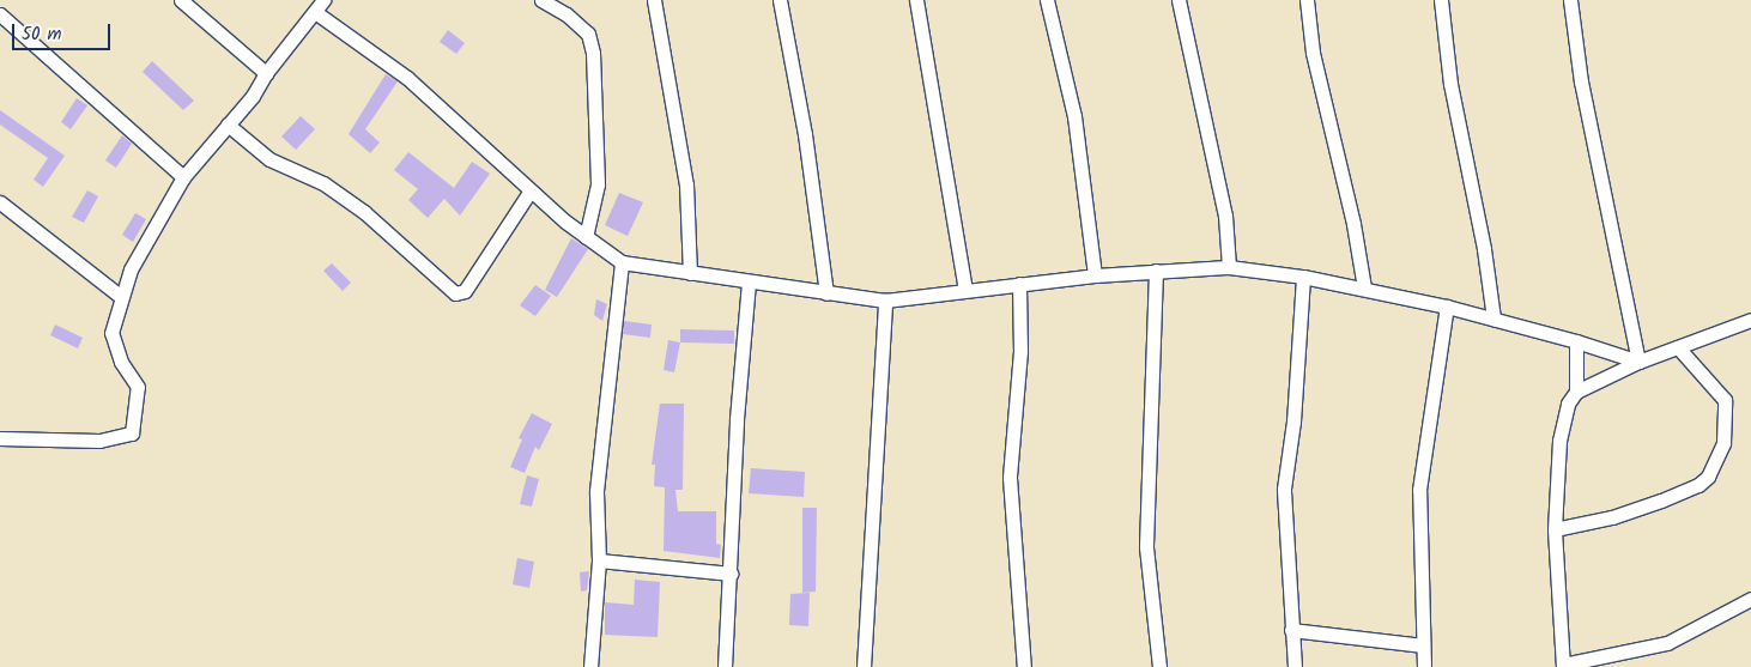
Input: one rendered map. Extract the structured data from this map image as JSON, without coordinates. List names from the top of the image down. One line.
{"scale_bar":"50 m"}
